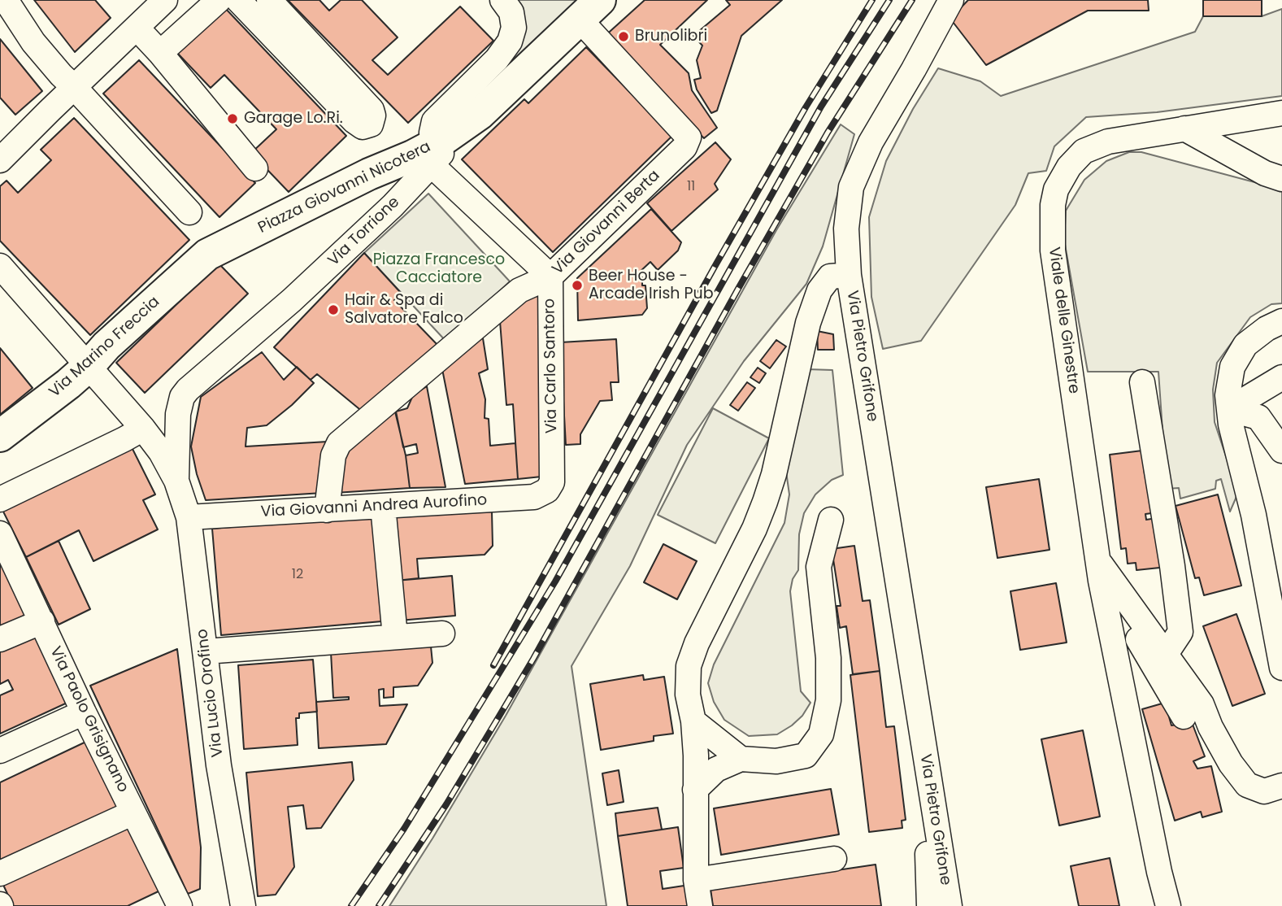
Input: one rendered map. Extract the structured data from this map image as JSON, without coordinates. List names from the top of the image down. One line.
{"streets":{"main road":["Piazza Giovanni Nicotera","Via Marino Freccia"],"street":["Via Giovanni Berta","Via Torrione","Viale delle Ginestre","Via Pietro Grifone","Via Carlo Santoro","Via Giovanni Andrea Aurofino","Via Lucio Orofino","Via Paolo Grisignano"]},"crossings":[["Piazza Giovanni Nicotera","Via Giovanni Berta"],["Piazza Giovanni Nicotera","Via Torrione"],["Piazza Giovanni Nicotera","Via Marino Freccia"],["Piazza Giovanni Nicotera","Via Carlo Santoro"],["Via Giovanni Berta","Via Carlo Santoro"],["Via Giovanni Berta","Via Giovanni Andrea Aurofino"],["Via Torrione","Via Carlo Santoro"],["Via Torrione","Via Lucio Orofino"],["Via Carlo Santoro","Via Giovanni Andrea Aurofino"],["Via Giovanni Andrea Aurofino","Via Lucio Orofino"]],"parks":["Piazza Francesco Cacciatore"],"places":["Brunolibri","Garage Lo.Ri.","Beer House - Arcade Irish Pub","Hair & Spa di Salvatore Falco"],"house_numbers":["11","12"]}
